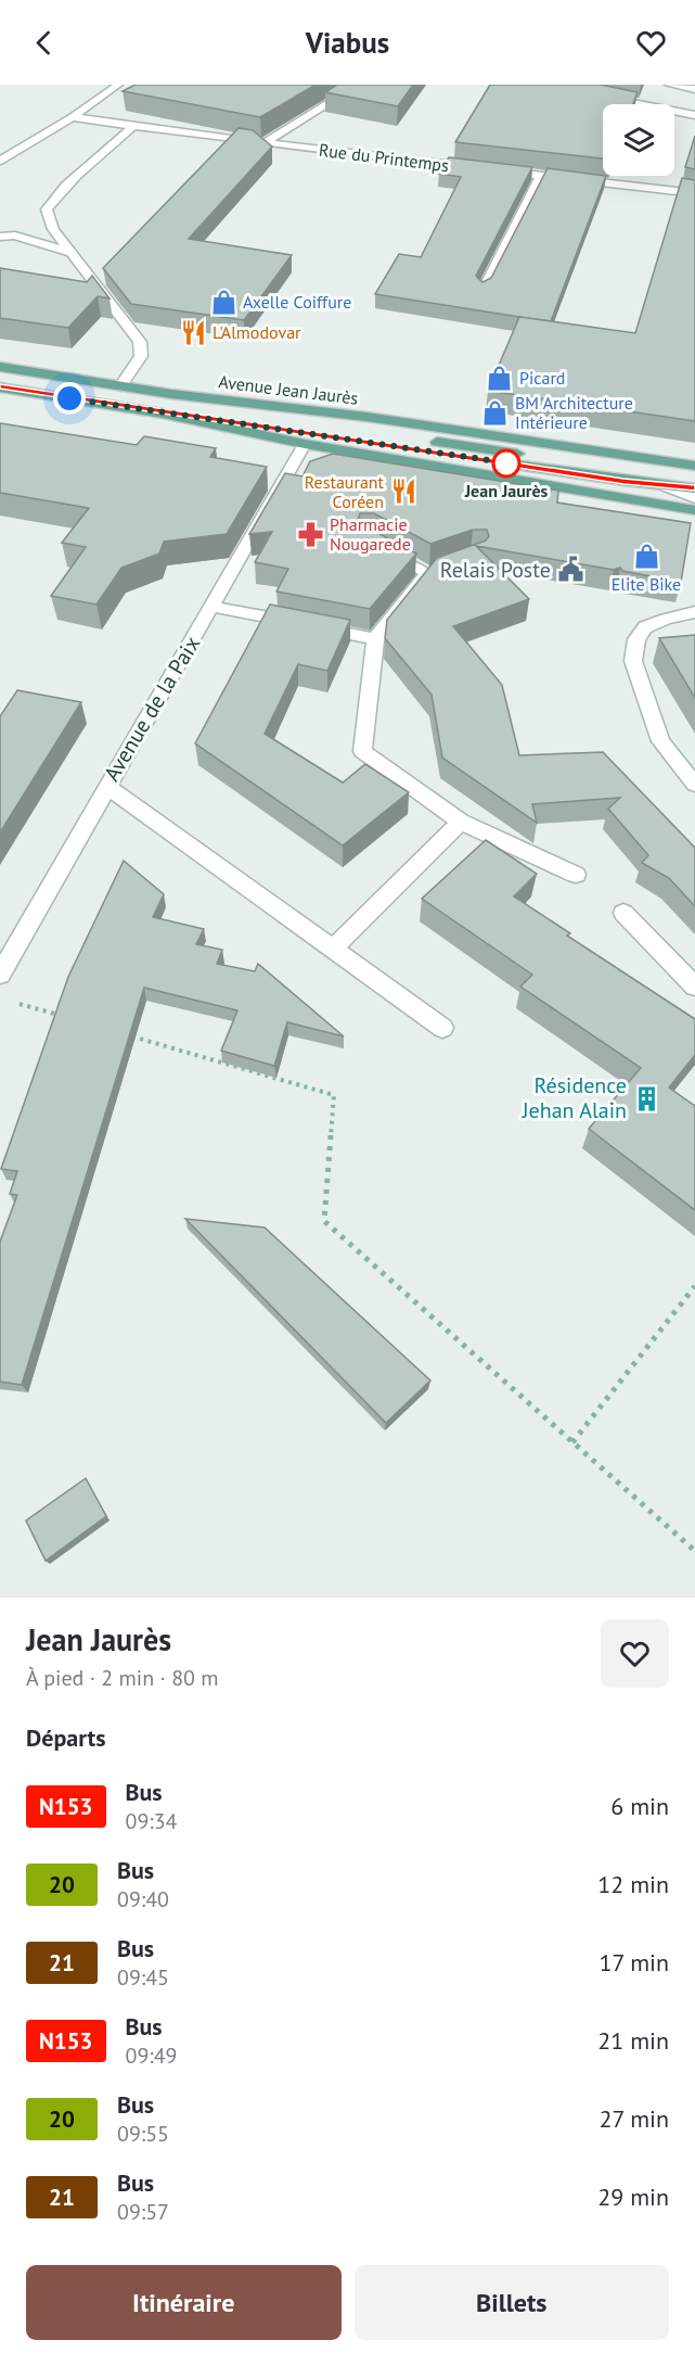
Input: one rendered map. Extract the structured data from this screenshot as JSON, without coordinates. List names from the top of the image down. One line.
{"streets":{"main road":["Avenue Jean Jaurès"],"street":["Rue du Printemps","Avenue de la Paix"]},"places":{"shop":["Axelle Coiffure","Picard","BM Architecture Intérieure","Elite Bike"],"restaurant":["L'Almodovar","Restaurant Coréen"],"other":["Jean Jaurès"],"pharmacy":["Pharmacie Nougarede"],"public building":["Relais Poste"],"building":["Résidence Jehan Alain"]},"lines":["bus line N153"],"page":{"header":"Viabus","heading":[["Jean Jaurès","À pied · 2 min · 80 m"],"Départs"],"list":[{"mark":"N153","name":"Bus","note":"09:34","value":"6 min"},{"mark":"20","name":"Bus","note":"09:40","value":"12 min"},{"mark":"21","name":"Bus","note":"09:45","value":"17 min"},{"mark":"N153","name":"Bus","note":"09:49","value":"21 min"},{"mark":"20","name":"Bus","note":"09:55","value":"27 min"},{"mark":"21","name":"Bus","note":"09:57","value":"29 min"}],"buttons":["Itinéraire","Billets"]}}
